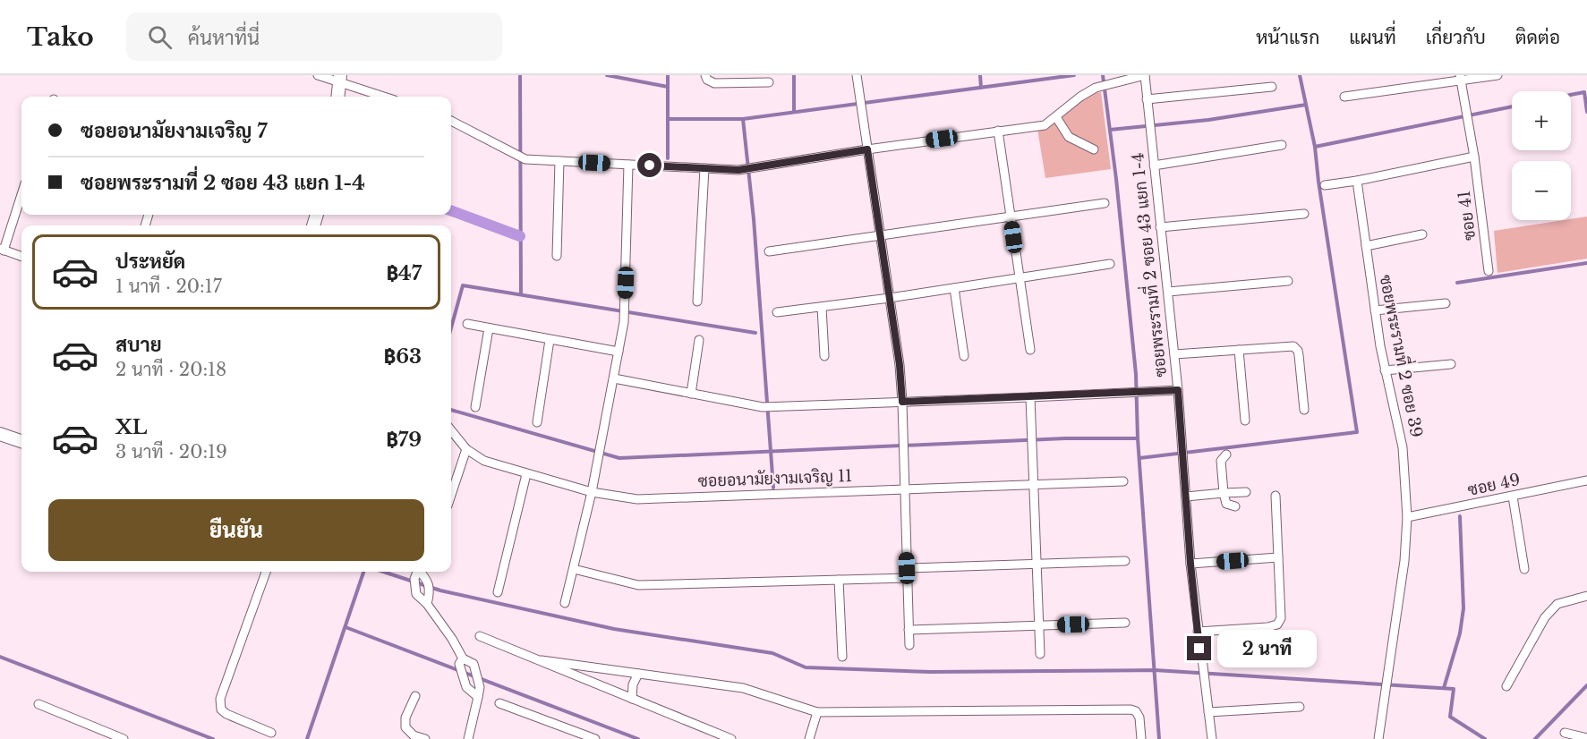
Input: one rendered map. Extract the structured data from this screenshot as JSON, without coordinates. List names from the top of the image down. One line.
{"streets":{"street":["ซอย 41","ซอยพระรามที่ 2 ซอย 43 แยก 1-4","ซอยพระรามที่ 2 ซอย 39","ซอยอนามัยงามเจริญ 11","ซอย 49"]},"crossings":[["ซอยพระรามที่ 2 ซอย 39","ซอย 49"]],"page":{"header":"Tako","search":"ค้นหาที่นี่","nav":["หน้าแรก","แผนที่","เกี่ยวกับ","ติดต่อ"],"map_buttons":["+","−"],"banner":["ซอยอนามัยงามเจริญ 7","ซอยพระรามที่ 2 ซอย 43 แยก 1-4"],"list":[{"name":"ประหยัด","note":"1 นาที · 20:17","value":"฿47"},{"name":"สบาย","note":"2 นาที · 20:18","value":"฿63"},{"name":"XL","note":"3 นาที · 20:19","value":"฿79"}],"buttons":"ยืนยัน","bubble":"2 นาที"}}
